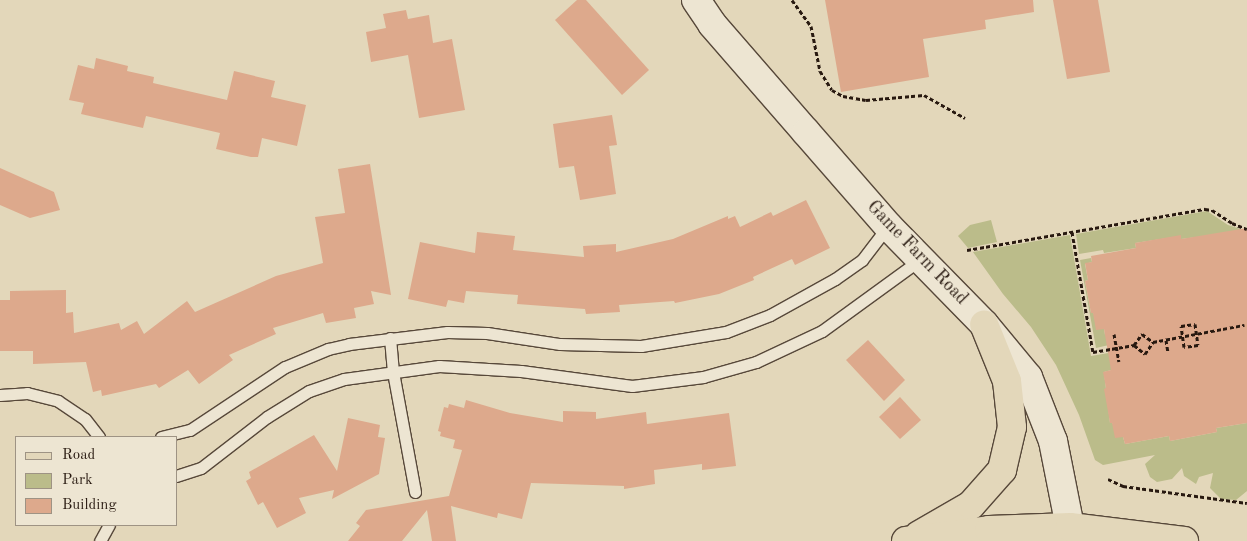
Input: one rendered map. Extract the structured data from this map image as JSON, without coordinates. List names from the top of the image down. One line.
{"streets":{"street":["Game Farm Road"]},"legend":["Road","Park","Building"]}
